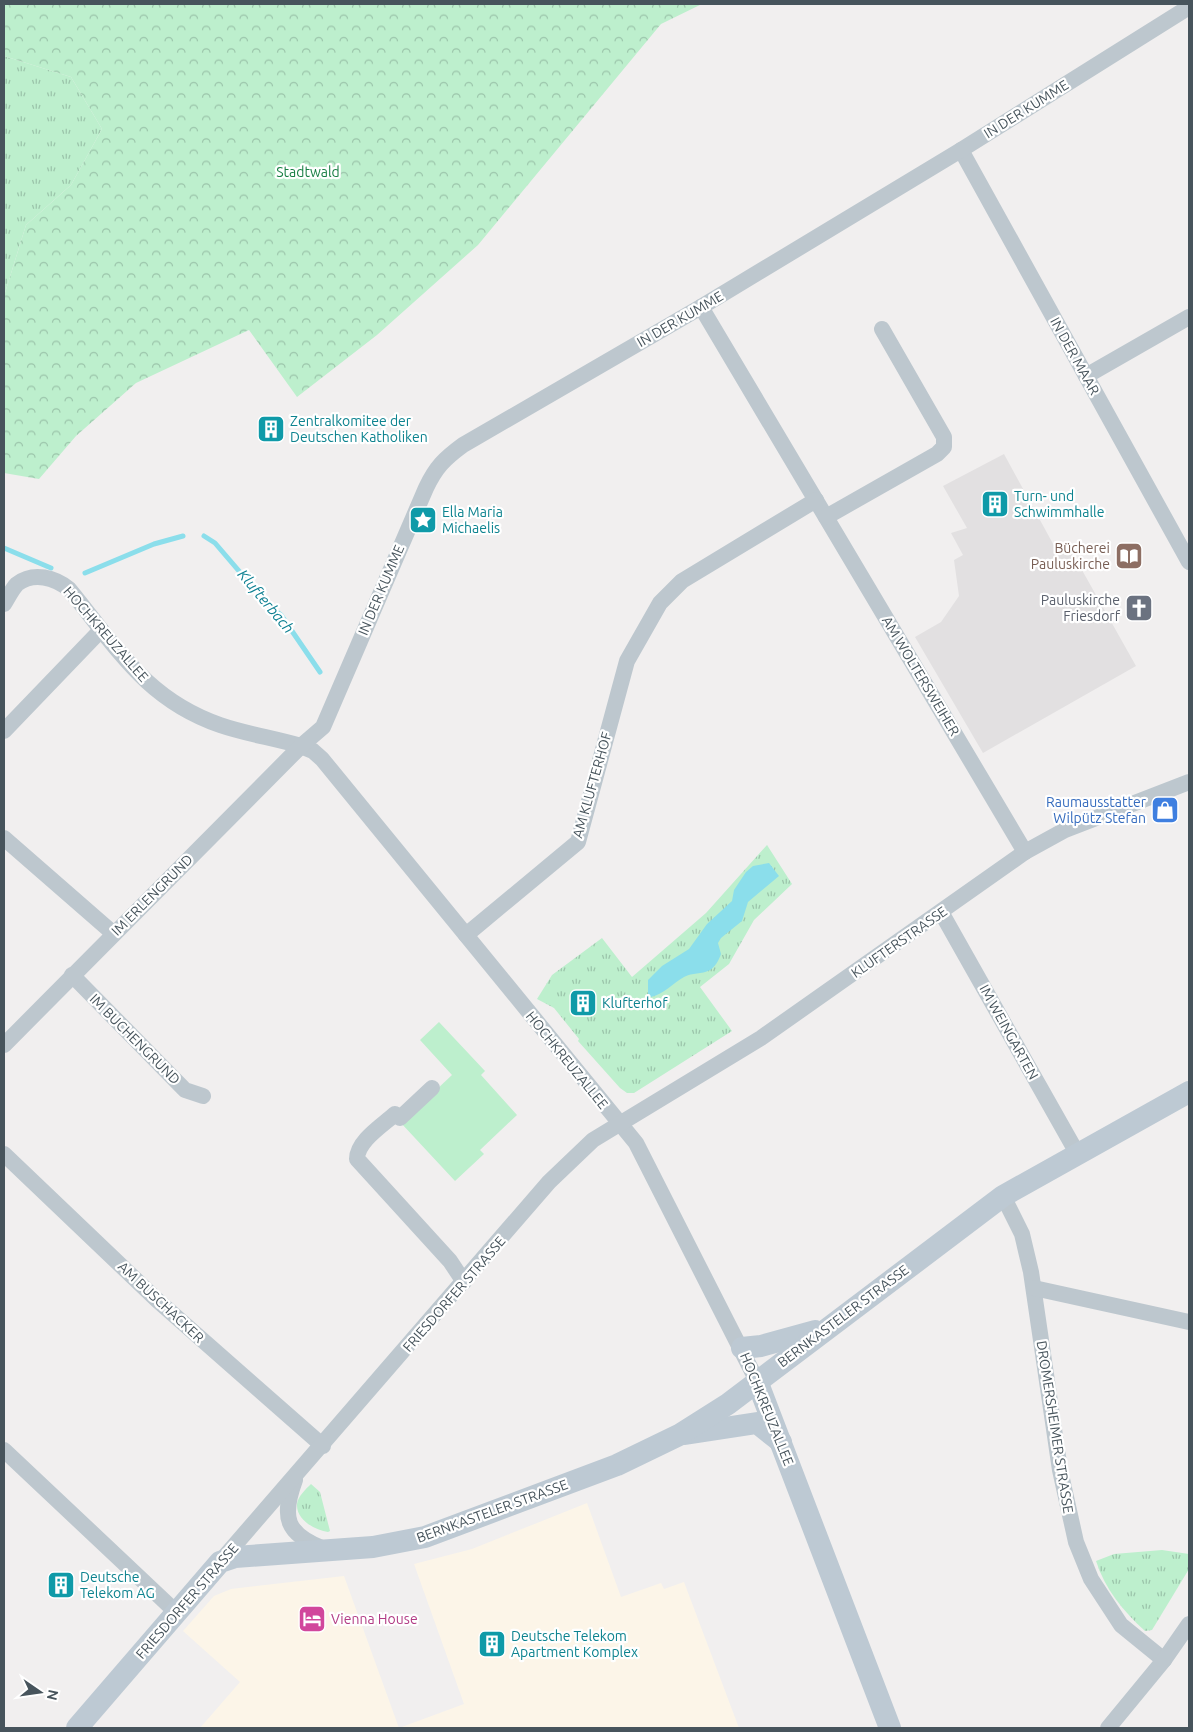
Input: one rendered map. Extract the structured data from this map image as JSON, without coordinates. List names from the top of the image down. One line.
{"streets":{"street":["IN DER KUMME","IN DER MAAR","HOCHKREUZALLEE","AM WOLTERSWEIHER","AM KLUFTERHOF","IM ERLENGRUND","KLUFTERSTRASSE","IM WEINGARTEN","IM BUCHENGRUND","FRIESDORFER STRASSE","AM BUSCHACKER","BERNKASTELER STRASSE","DROMERSHEIMER STRASSE"]},"crossings":[["IN DER KUMME","IN DER MAAR"],["IN DER KUMME","HOCHKREUZALLEE"],["IN DER KUMME","AM WOLTERSWEIHER"],["IN DER KUMME","IM ERLENGRUND"],["HOCHKREUZALLEE","AM KLUFTERHOF"],["HOCHKREUZALLEE","IM ERLENGRUND"],["HOCHKREUZALLEE","KLUFTERSTRASSE"],["HOCHKREUZALLEE","FRIESDORFER STRASSE"],["HOCHKREUZALLEE","BERNKASTELER STRASSE"],["AM WOLTERSWEIHER","AM KLUFTERHOF"],["AM WOLTERSWEIHER","KLUFTERSTRASSE"],["IM ERLENGRUND","IM BUCHENGRUND"],["KLUFTERSTRASSE","IM WEINGARTEN"],["KLUFTERSTRASSE","FRIESDORFER STRASSE"],["IM WEINGARTEN","BERNKASTELER STRASSE"],["FRIESDORFER STRASSE","AM BUSCHACKER"],["FRIESDORFER STRASSE","BERNKASTELER STRASSE"],["BERNKASTELER STRASSE","DROMERSHEIMER STRASSE"]],"water":["Klufterbach"],"parks":["Stadtwald"],"places":{"building":["Zentralkomitee der Deutschen Katholiken","Turn- und Schwimmhalle","Klufterhof","Deutsche Telekom AG","Deutsche Telekom Apartment Komplex"],"place":["Ella Maria Michaelis"],"library":["Bücherei Pauluskirche"],"church":["Pauluskirche Friesdorf"],"shop":["Raumausstatter Wilpütz Stefan"],"hotel":["Vienna House"]},"north":"right"}
